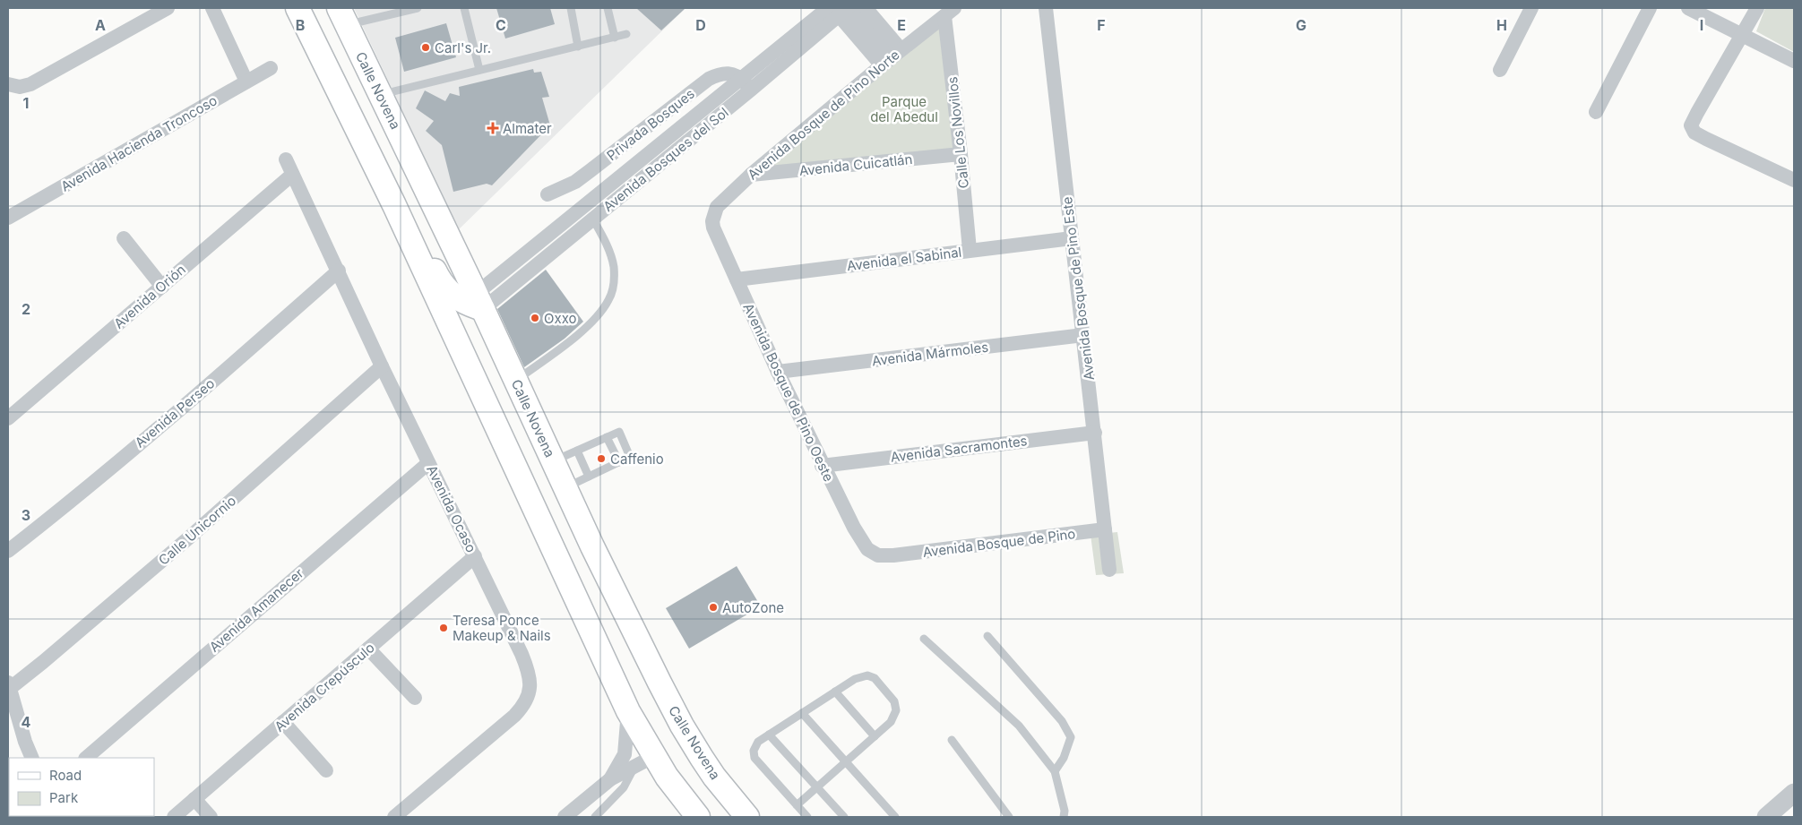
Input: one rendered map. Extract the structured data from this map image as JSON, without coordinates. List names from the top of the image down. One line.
{"streets":{"main road":["Calle Novena"],"street":["Avenida Bosque de Pino Norte","Privada Bosques","Calle Los Novillos","Avenida Hacienda Troncoso","Avenida Bosques del Sol","Avenida Cuicatlán","Avenida el Sabinal","Avenida Bosque de Pino Este","Avenida Orión","Avenida Mármoles","Avenida Bosque de Pino Oeste","Avenida Perseo","Avenida Sacramontes","Avenida Ocaso","Calle Unicornio","Avenida Bosque de Pino","Avenida Amanecer","Avenida Crepúsculo"]},"crossings":[["Calle Novena","Avenida Bosques del Sol"],["Avenida Bosque de Pino Norte","Calle Los Novillos"],["Avenida Bosque de Pino Norte","Avenida Cuicatlán"],["Avenida Bosque de Pino Norte","Avenida Bosque de Pino Oeste"],["Privada Bosques","Avenida Bosques del Sol"],["Calle Los Novillos","Avenida Cuicatlán"],["Calle Los Novillos","Avenida el Sabinal"],["Avenida el Sabinal","Avenida Bosque de Pino Este"],["Avenida el Sabinal","Avenida Bosque de Pino Oeste"],["Avenida Bosque de Pino Este","Avenida Mármoles"],["Avenida Bosque de Pino Este","Avenida Sacramontes"],["Avenida Bosque de Pino Este","Avenida Bosque de Pino"],["Avenida Orión","Avenida Ocaso"],["Avenida Mármoles","Avenida Bosque de Pino Oeste"],["Avenida Bosque de Pino Oeste","Avenida Sacramontes"],["Avenida Bosque de Pino Oeste","Avenida Bosque de Pino"],["Avenida Perseo","Avenida Ocaso"],["Avenida Ocaso","Calle Unicornio"],["Avenida Ocaso","Avenida Amanecer"],["Avenida Ocaso","Avenida Crepúsculo"]],"parks":["Parque del Abedul"],"places":{"other":["Carl's Jr.","Oxxo","Caffenio","AutoZone","Teresa Ponce Makeup & Nails"],"health":["Almater"]},"legend":["Road","Park"],"grid":{"columns":["A","B","C","D","E","F","G","H","I"],"rows":["1","2","3","4"]}}
